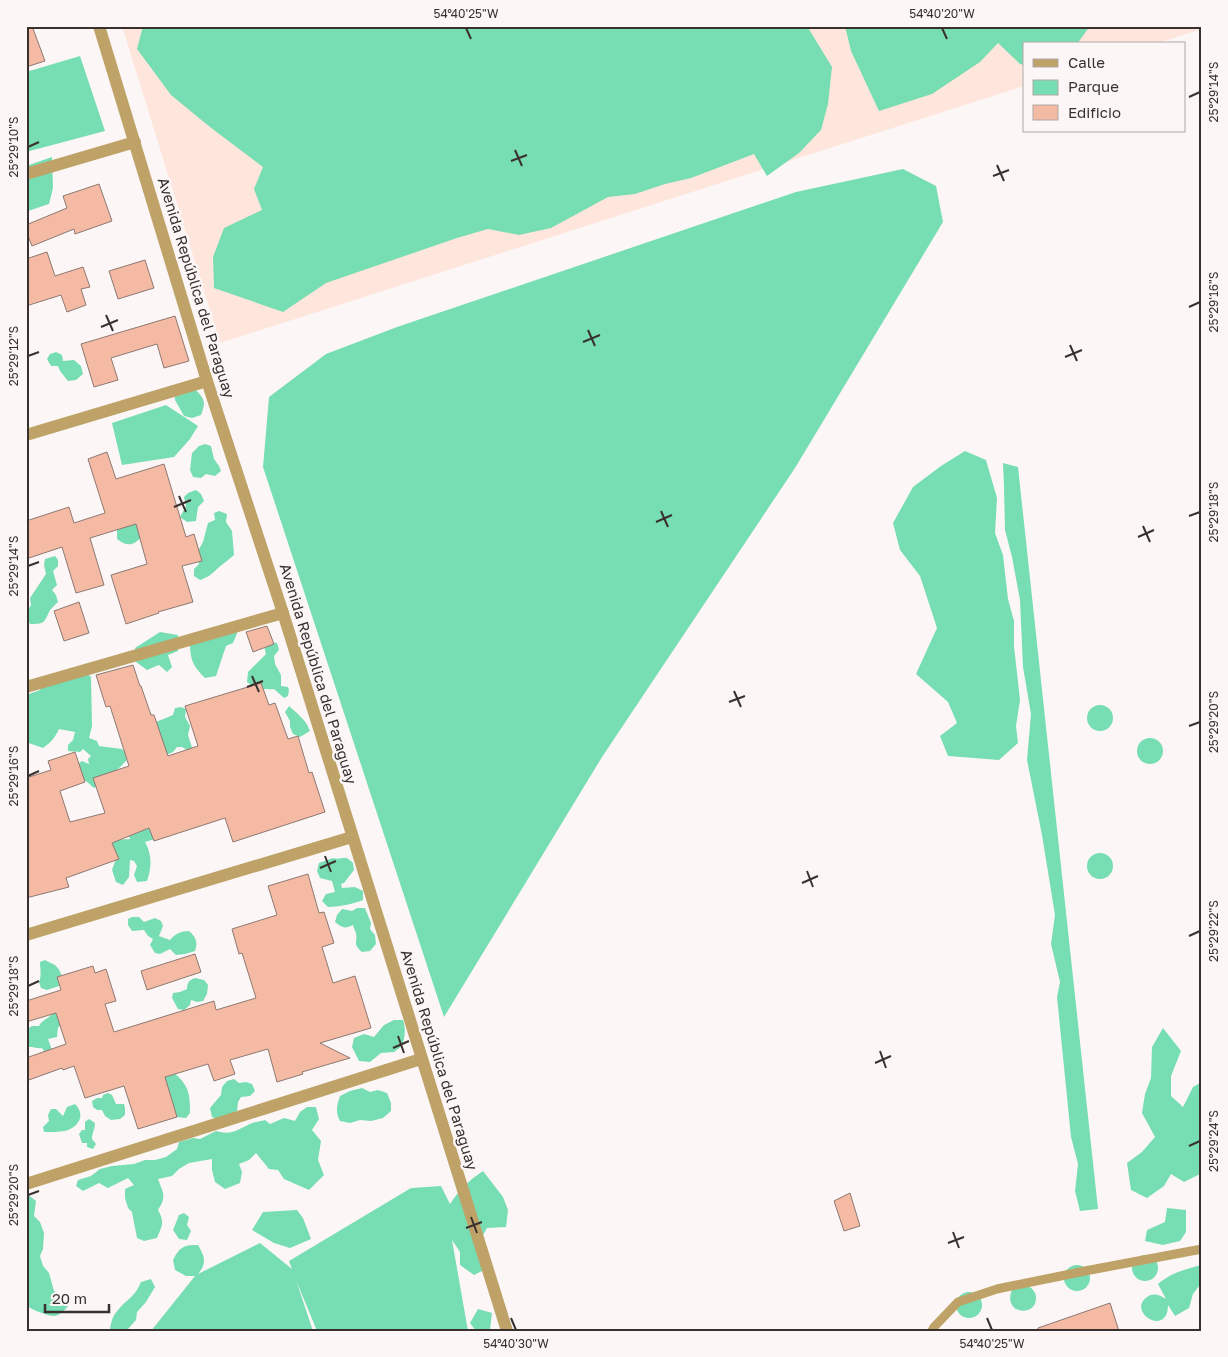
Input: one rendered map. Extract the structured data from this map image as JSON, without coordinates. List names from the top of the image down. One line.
{"streets":{"street":["Avenida República del Paraguay"]},"legend":["Calle","Parque","Edificio"],"scale_bar":"20 m","coordinates":["54°40'25\"W","54°40'20\"W","25°29'14\"S","25°29'10\"S","25°29'16\"S","25°29'12\"S","25°29'18\"S","25°29'20\"S","25°29'22\"S","25°29'24\"S","54°40'30\"W"]}
